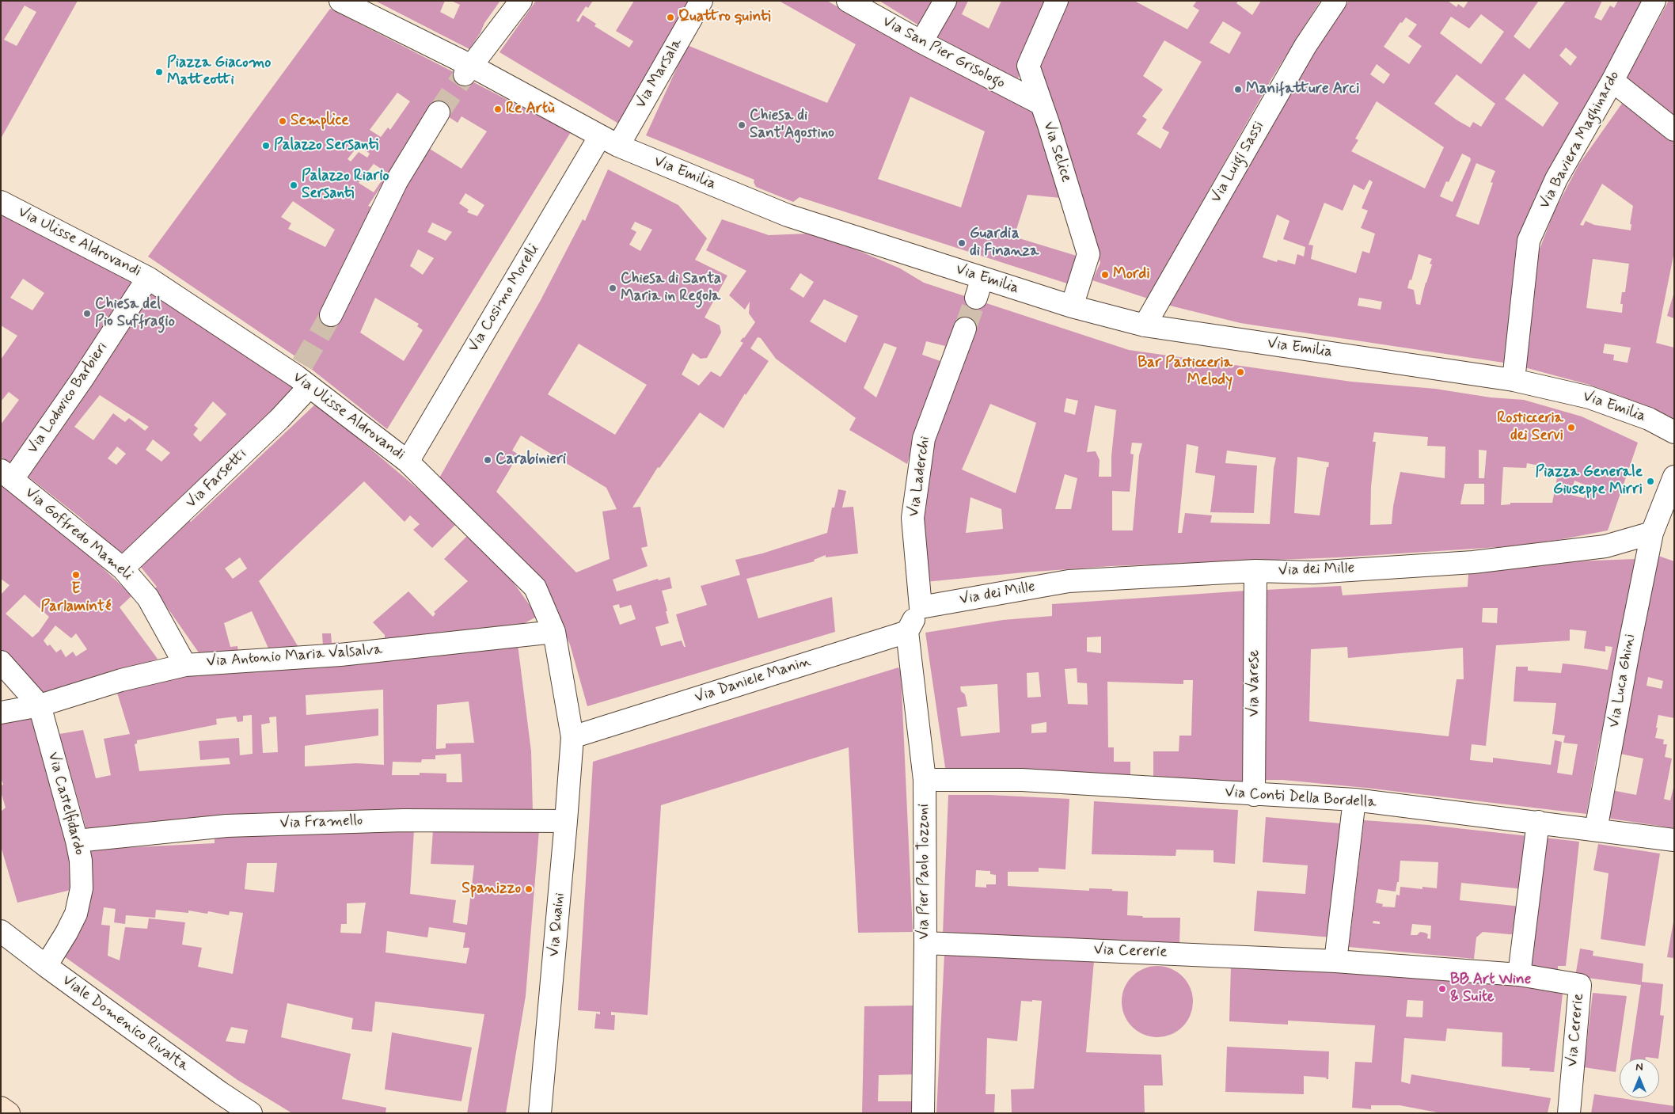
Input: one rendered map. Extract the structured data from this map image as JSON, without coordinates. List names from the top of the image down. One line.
{"streets":{"street":["Via San Pier Grisologo","Via Marsala","Via Baviera Maghinardo","Via Selice","Via Luigi Sassi","Via Emilia","Via Ulisse Aldrovandi","Via Cosimo Morelli","Via Lodovico Barbieri","Via Laderchi","Via Farsetti","Via Goffredo Mameli","Via dei Mille","Via Antonio Maria Valsalva","Via Daniele Manin","Via Luca Ghini","Via Varese","Via Conti Della Bordella","Via Castelfidardo","Via Framello","Via Pier Paolo Tozzoni","Via Quaini","Via Cererie","Viale Domenico Rivalta"]},"crossings":[["Via San Pier Grisologo","Via Selice"],["Via Marsala","Via Emilia"],["Via Marsala","Via Cosimo Morelli"],["Via Baviera Maghinardo","Via Emilia"],["Via Selice","Via Emilia"],["Via Luigi Sassi","Via Emilia"],["Via Emilia","Via Cosimo Morelli"],["Via Ulisse Aldrovandi","Via Cosimo Morelli"],["Via Ulisse Aldrovandi","Via Lodovico Barbieri"],["Via Ulisse Aldrovandi","Via Farsetti"],["Via Ulisse Aldrovandi","Via Antonio Maria Valsalva"],["Via Ulisse Aldrovandi","Via Daniele Manin"],["Via Ulisse Aldrovandi","Via Quaini"],["Via Lodovico Barbieri","Via Goffredo Mameli"],["Via Laderchi","Via dei Mille"],["Via Farsetti","Via Goffredo Mameli"],["Via Goffredo Mameli","Via Antonio Maria Valsalva"],["Via dei Mille","Via Luca Ghini"],["Via dei Mille","Via Varese"],["Via Antonio Maria Valsalva","Via Castelfidardo"],["Via Daniele Manin","Via Pier Paolo Tozzoni"],["Via Daniele Manin","Via Quaini"],["Via Luca Ghini","Via Conti Della Bordella"],["Via Varese","Via Conti Della Bordella"],["Via Conti Della Bordella","Via Pier Paolo Tozzoni"],["Via Castelfidardo","Via Framello"],["Via Castelfidardo","Viale Domenico Rivalta"],["Via Framello","Via Quaini"],["Via Pier Paolo Tozzoni","Via Cererie"]],"places":["Quattro quinti","Piazza Giacomo Matteotti","Manifatture Arci","Re Artù","Semplice","Chiesa di Sant'Agostino","Palazzo Sersanti","Palazzo Riario Sersanti","Guardia di Finanza","Mordi","Chiesa di Santa Maria in Regola","Chiesa del Pio Suffragio","Bar Pasticceria Melody","Rosticceria dei Servi","Carabinieri","Piazza Generale Giuseppe Mirri","E Parlaminté","Spanizzo","BB Art Wine & Suite"],"north":"top"}
